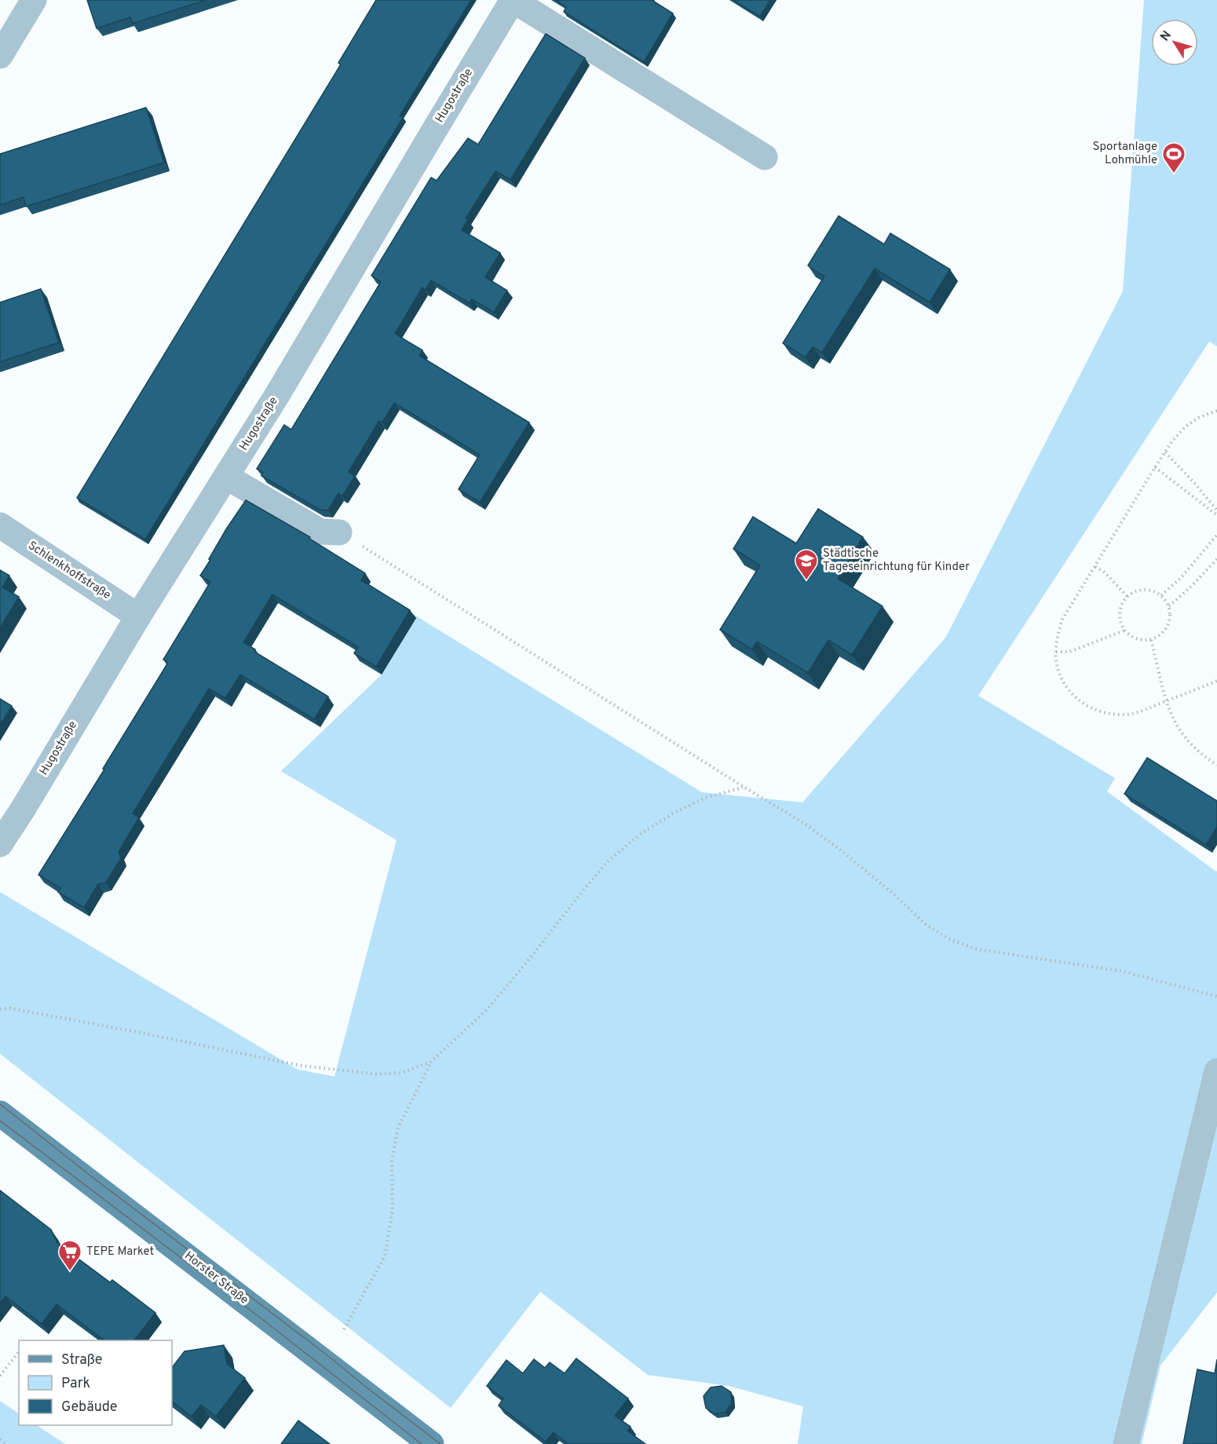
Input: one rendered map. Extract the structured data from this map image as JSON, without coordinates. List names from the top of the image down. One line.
{"streets":{"main road":["Horster Straße"],"street":["Hugostraße","Schlenkhoffstraße"]},"crossings":[["Hugostraße","Schlenkhoffstraße"]],"places":{"sports":["Sportanlage Lohmühle"],"school or university":["Städtische Tageseinrichtung für Kinder"],"supermarket":["TEPE Market"]},"legend":["Straße","Park","Gebäude"],"north":"top left"}
